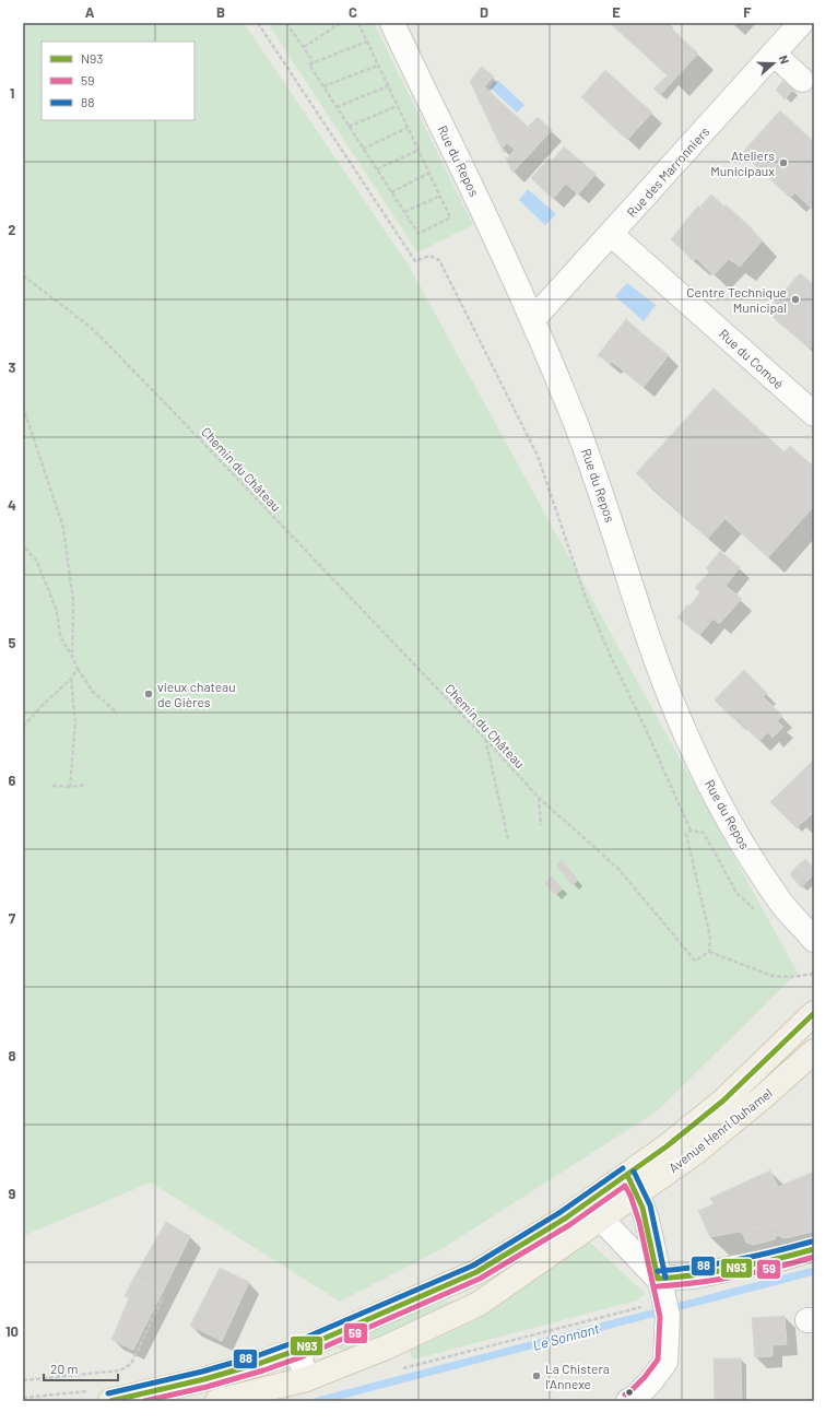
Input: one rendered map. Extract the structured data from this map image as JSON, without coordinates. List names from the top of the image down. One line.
{"streets":{"main road":["Avenue Henri Duhamel"],"street":["Rue du Repos","Rue des Marronniers","Rue du Comoé"],"path":["Chemin du Château"]},"crossings":[["Rue du Repos","Rue des Marronniers"],["Rue des Marronniers","Rue du Comoé"]],"water":["Le Sonnant"],"places":["Ateliers Municipaux","Centre Technique Municipal","vieux chateau de Gières","La Chistera l’Annexe"],"lines":["transit line N93","transit line 88","transit line 59"],"legend":["N93","59","88"],"scale_bar":"20 m","north":"right","grid":{"columns":["A","B","C","D","E","F"],"rows":["1","2","3","4","5","6","7","8","9","10"]}}
